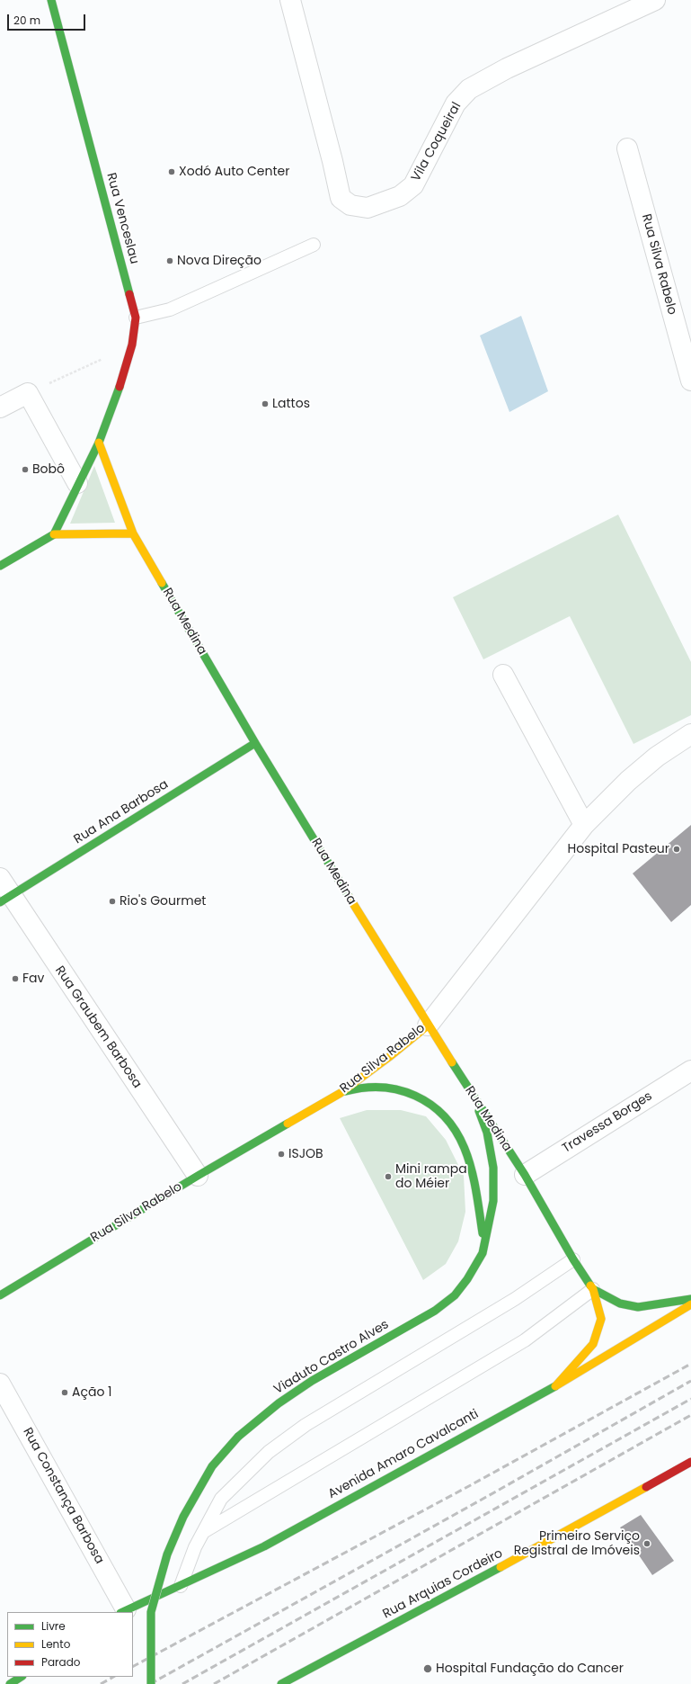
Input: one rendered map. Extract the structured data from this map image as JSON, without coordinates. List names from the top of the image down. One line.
{"streets":{"street":["Vila Coqueiral","Rua Venceslau","Rua Silva Rabelo","Rua Medina","Rua Ana Barbosa","Rua Graubem Barbosa","Travessa Borges","Viaduto Castro Alves","Avenida Amaro Cavalcanti","Rua Constança Barbosa","Rua Arquias Cordeiro"]},"crossings":[["Rua Venceslau","Rua Medina"],["Rua Silva Rabelo","Rua Medina"],["Rua Silva Rabelo","Rua Graubem Barbosa"],["Rua Medina","Rua Ana Barbosa"],["Rua Medina","Travessa Borges"],["Rua Medina","Viaduto Castro Alves"],["Rua Medina","Avenida Amaro Cavalcanti"],["Rua Ana Barbosa","Rua Graubem Barbosa"],["Avenida Amaro Cavalcanti","Rua Constança Barbosa"]],"places":["Xodó Auto Center","Nova Direção","Lattos","Bobô","Hospital Pasteur","Rio's Gourmet","Fav","ISJOB","Mini rampa do Méier","Ação 1","Primeiro Serviço Registral de Imóveis","Hospital Fundação do Cancer"],"legend":["Livre","Lento","Parado"],"scale_bar":"20 m"}
